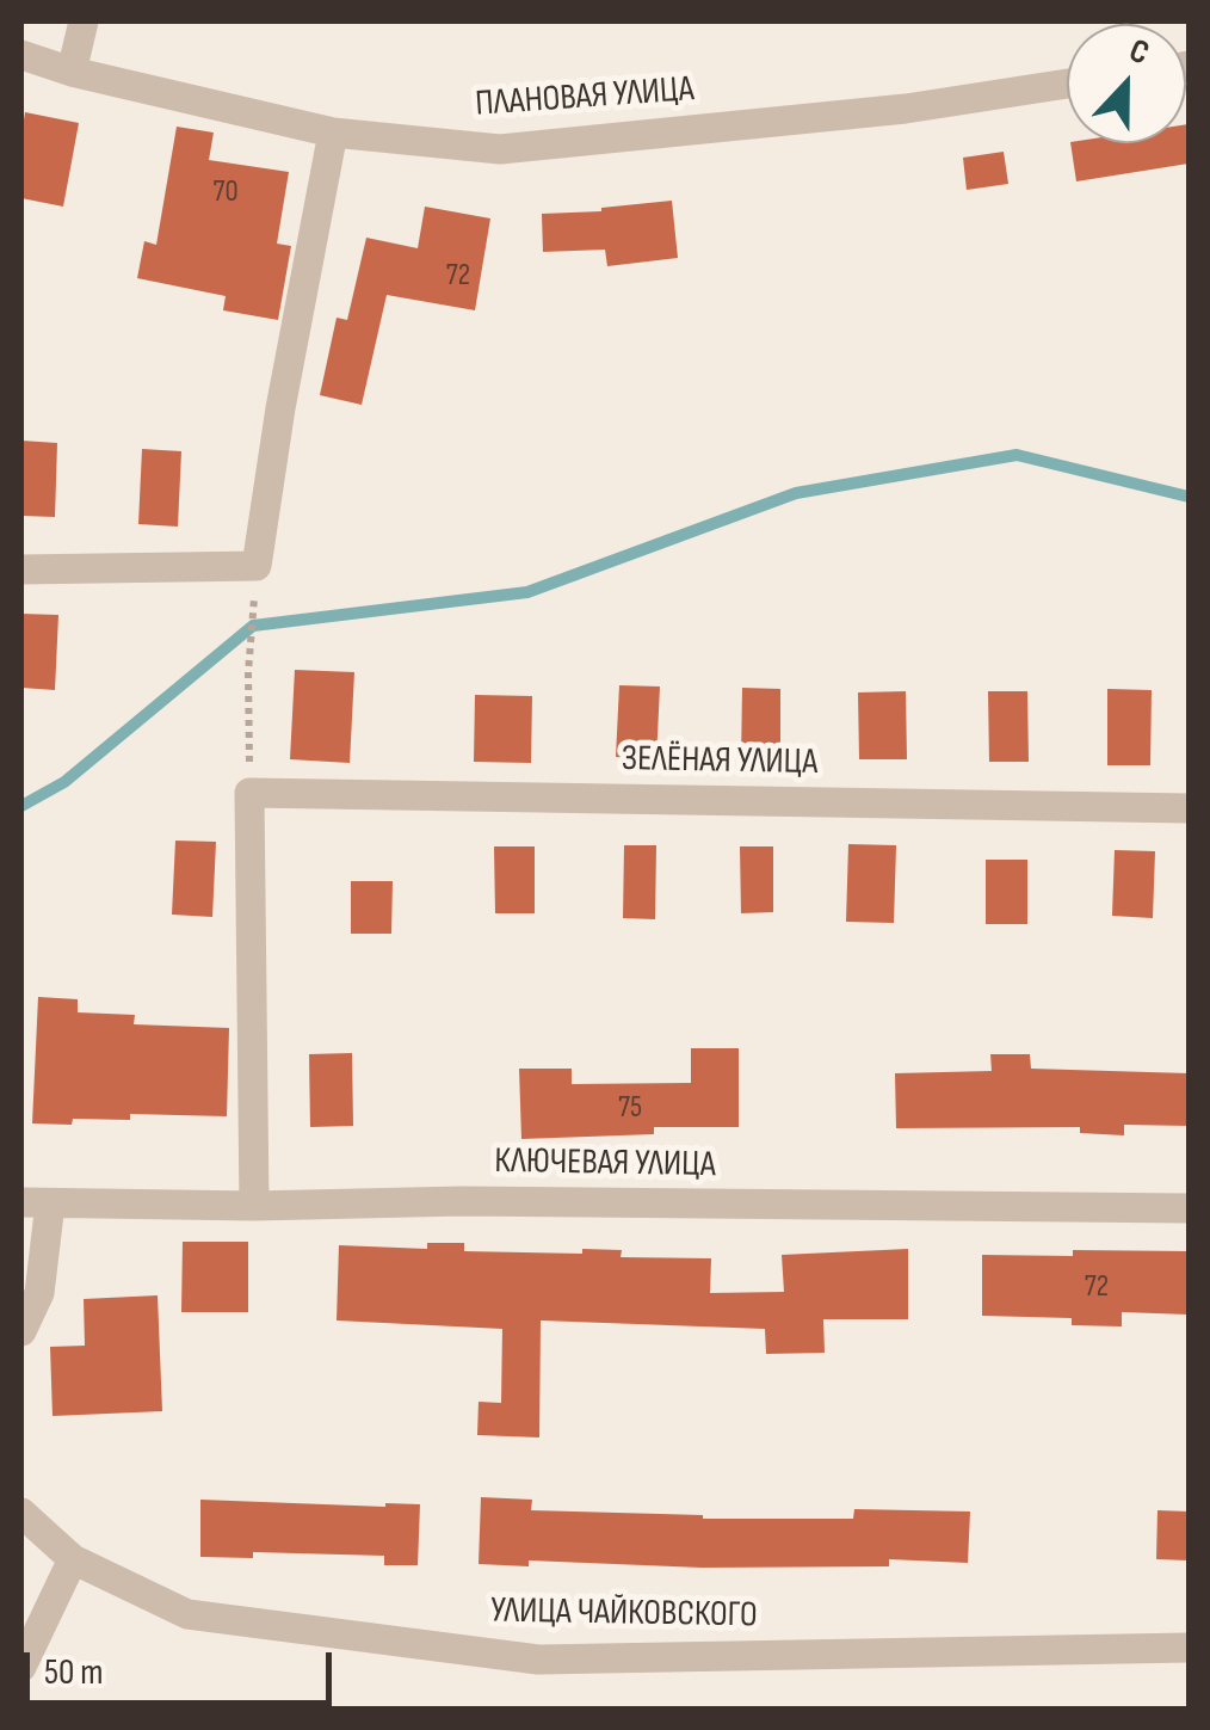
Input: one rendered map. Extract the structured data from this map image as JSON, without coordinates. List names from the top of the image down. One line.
{"streets":{"street":["ПЛАНОВАЯ УЛИЦА","ЗЕЛЁНАЯ УЛИЦА","КЛЮЧЕВАЯ УЛИЦА","УЛИЦА ЧАЙКОВСКОГО"]},"house_numbers":["70","72","75","72"],"scale_bar":"50 m","north":"top"}
